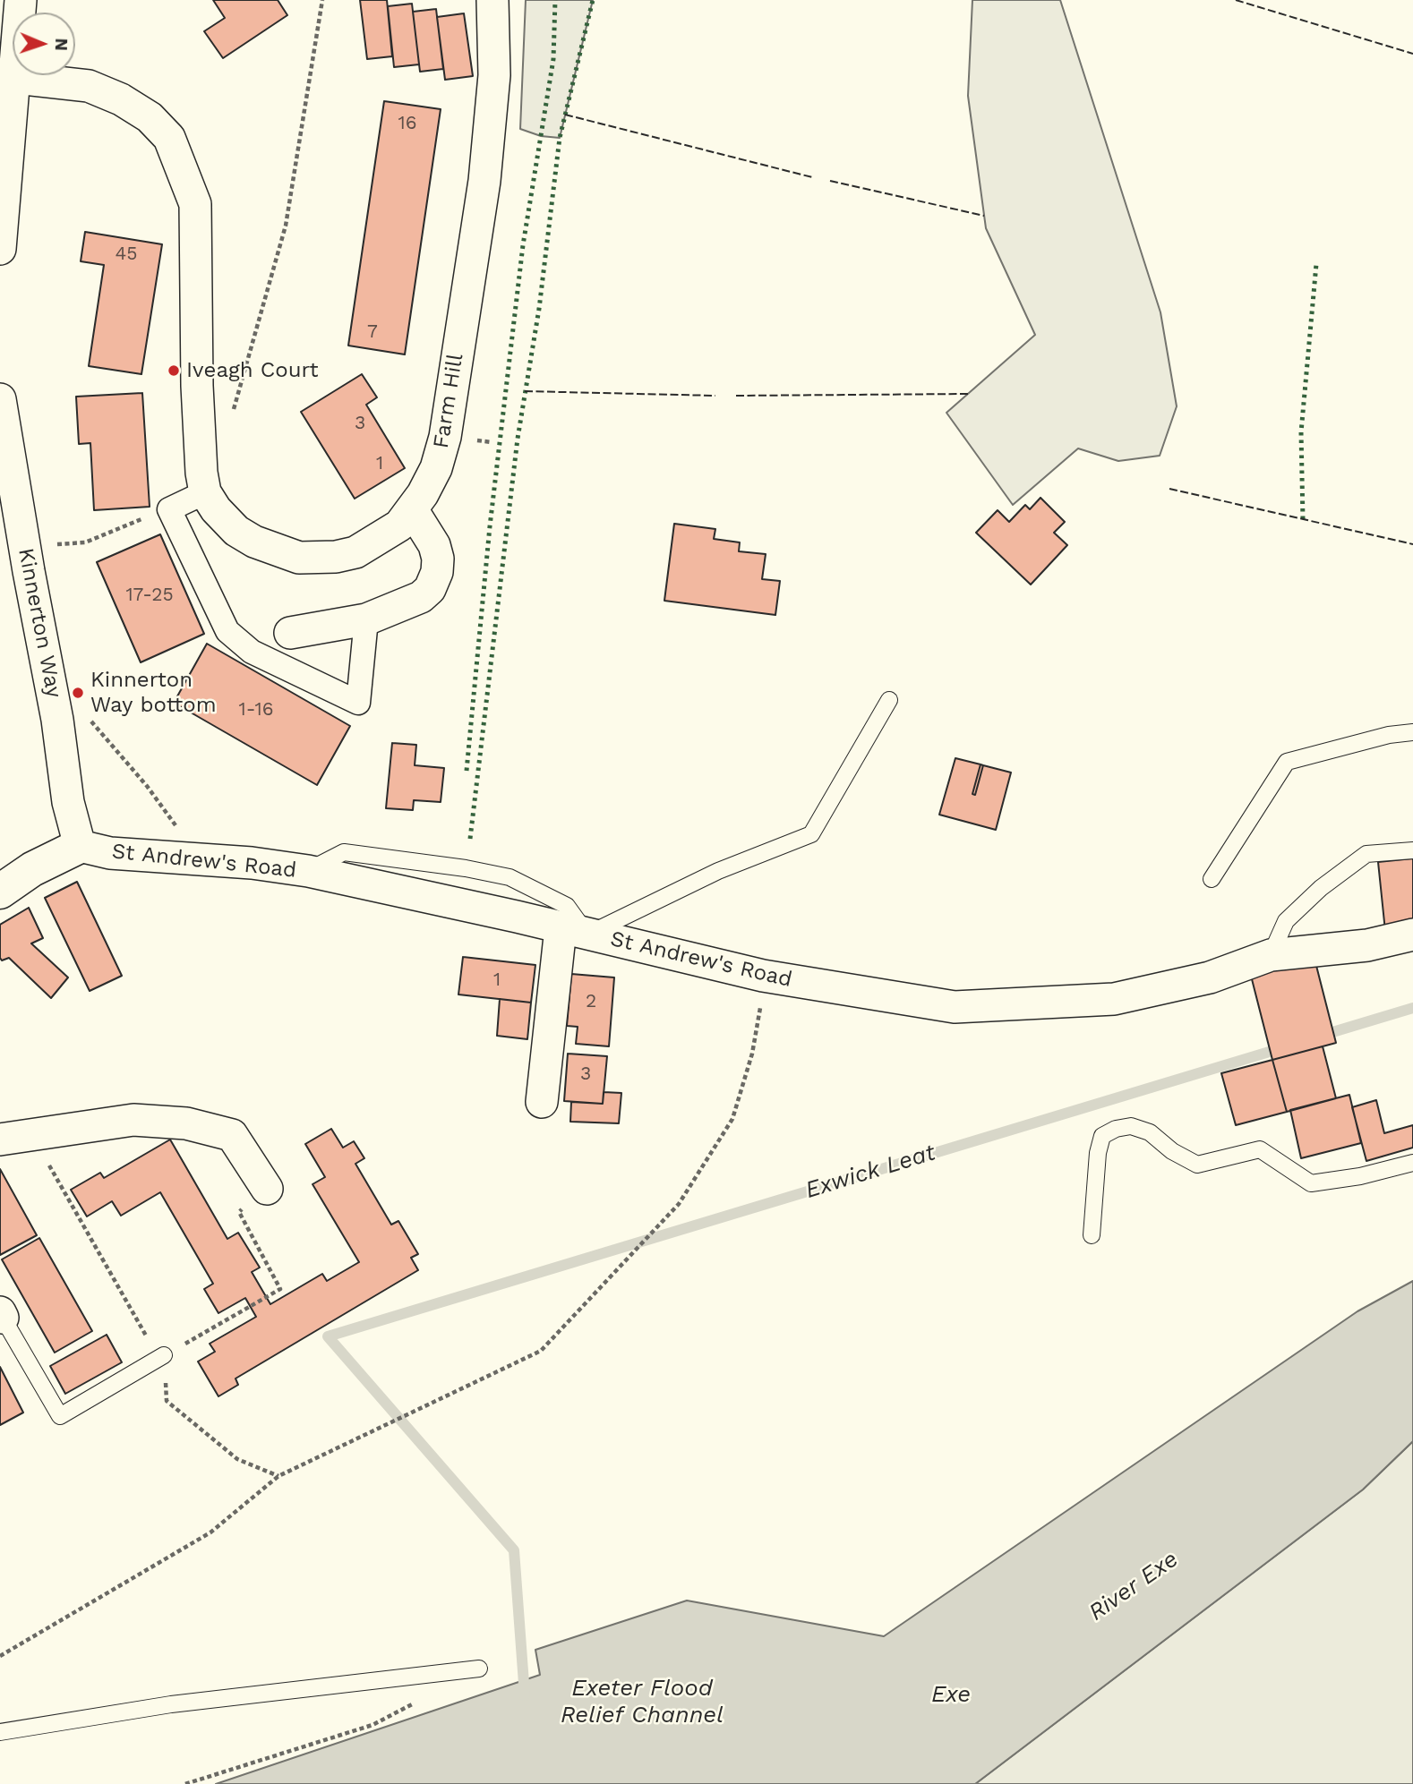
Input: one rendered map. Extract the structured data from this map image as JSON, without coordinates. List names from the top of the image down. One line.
{"streets":{"street":["Farm Hill","Kinnerton Way","St Andrew's Road"]},"crossings":[["Kinnerton Way","St Andrew's Road"]],"water":["Exwick Leat","River Exe","Exeter Flood Relief Channel","Exe"],"places":["Iveagh Court","Kinnerton Way bottom"],"house_numbers":["16","45","7","3","1","17-25","1-16","1","2","3"],"north":"right"}
